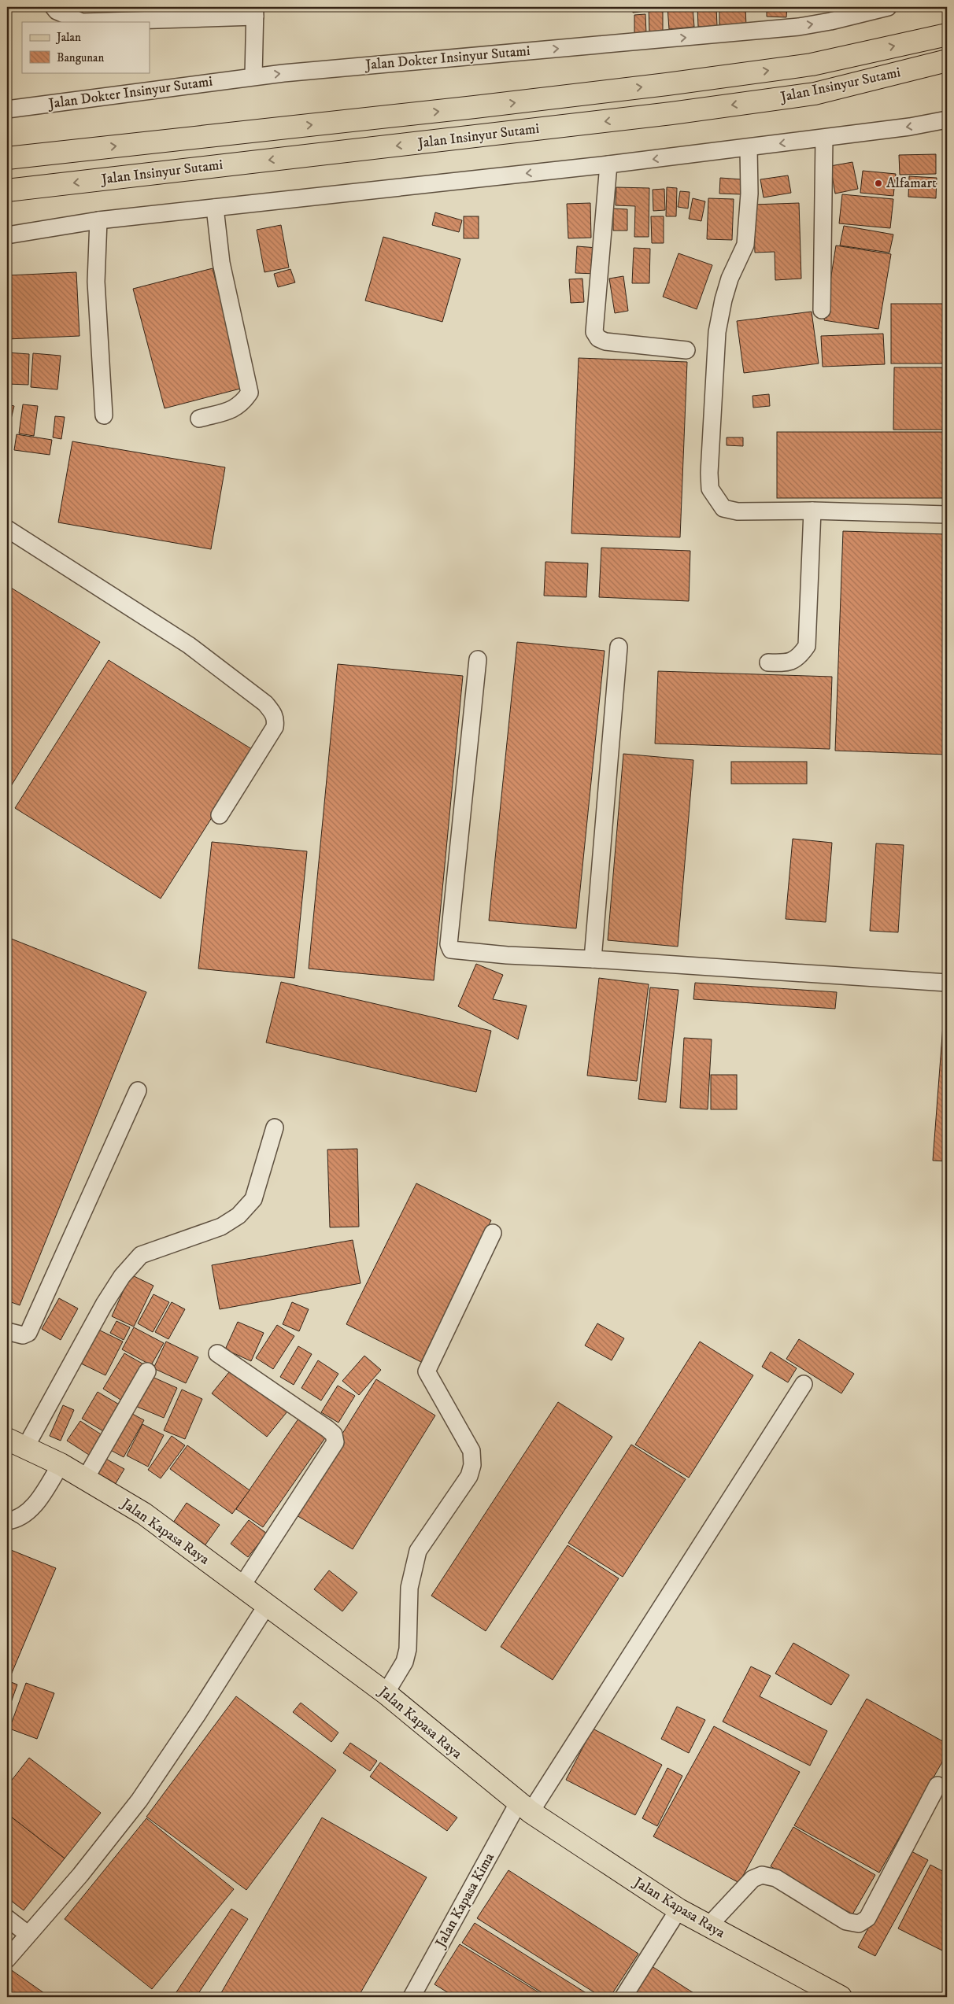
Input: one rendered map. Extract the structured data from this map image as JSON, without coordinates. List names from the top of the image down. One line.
{"streets":{"main road":["Jalan Insinyur Sutami","Jalan Kapasa Raya"],"street":["Jalan Dokter Insinyur Sutami","Jalan Kapasa Kima"]},"crossings":[["Jalan Kapasa Raya","Jalan Kapasa Kima"]],"places":["Alfamart"],"legend":["Jalan","Bangunan"]}
